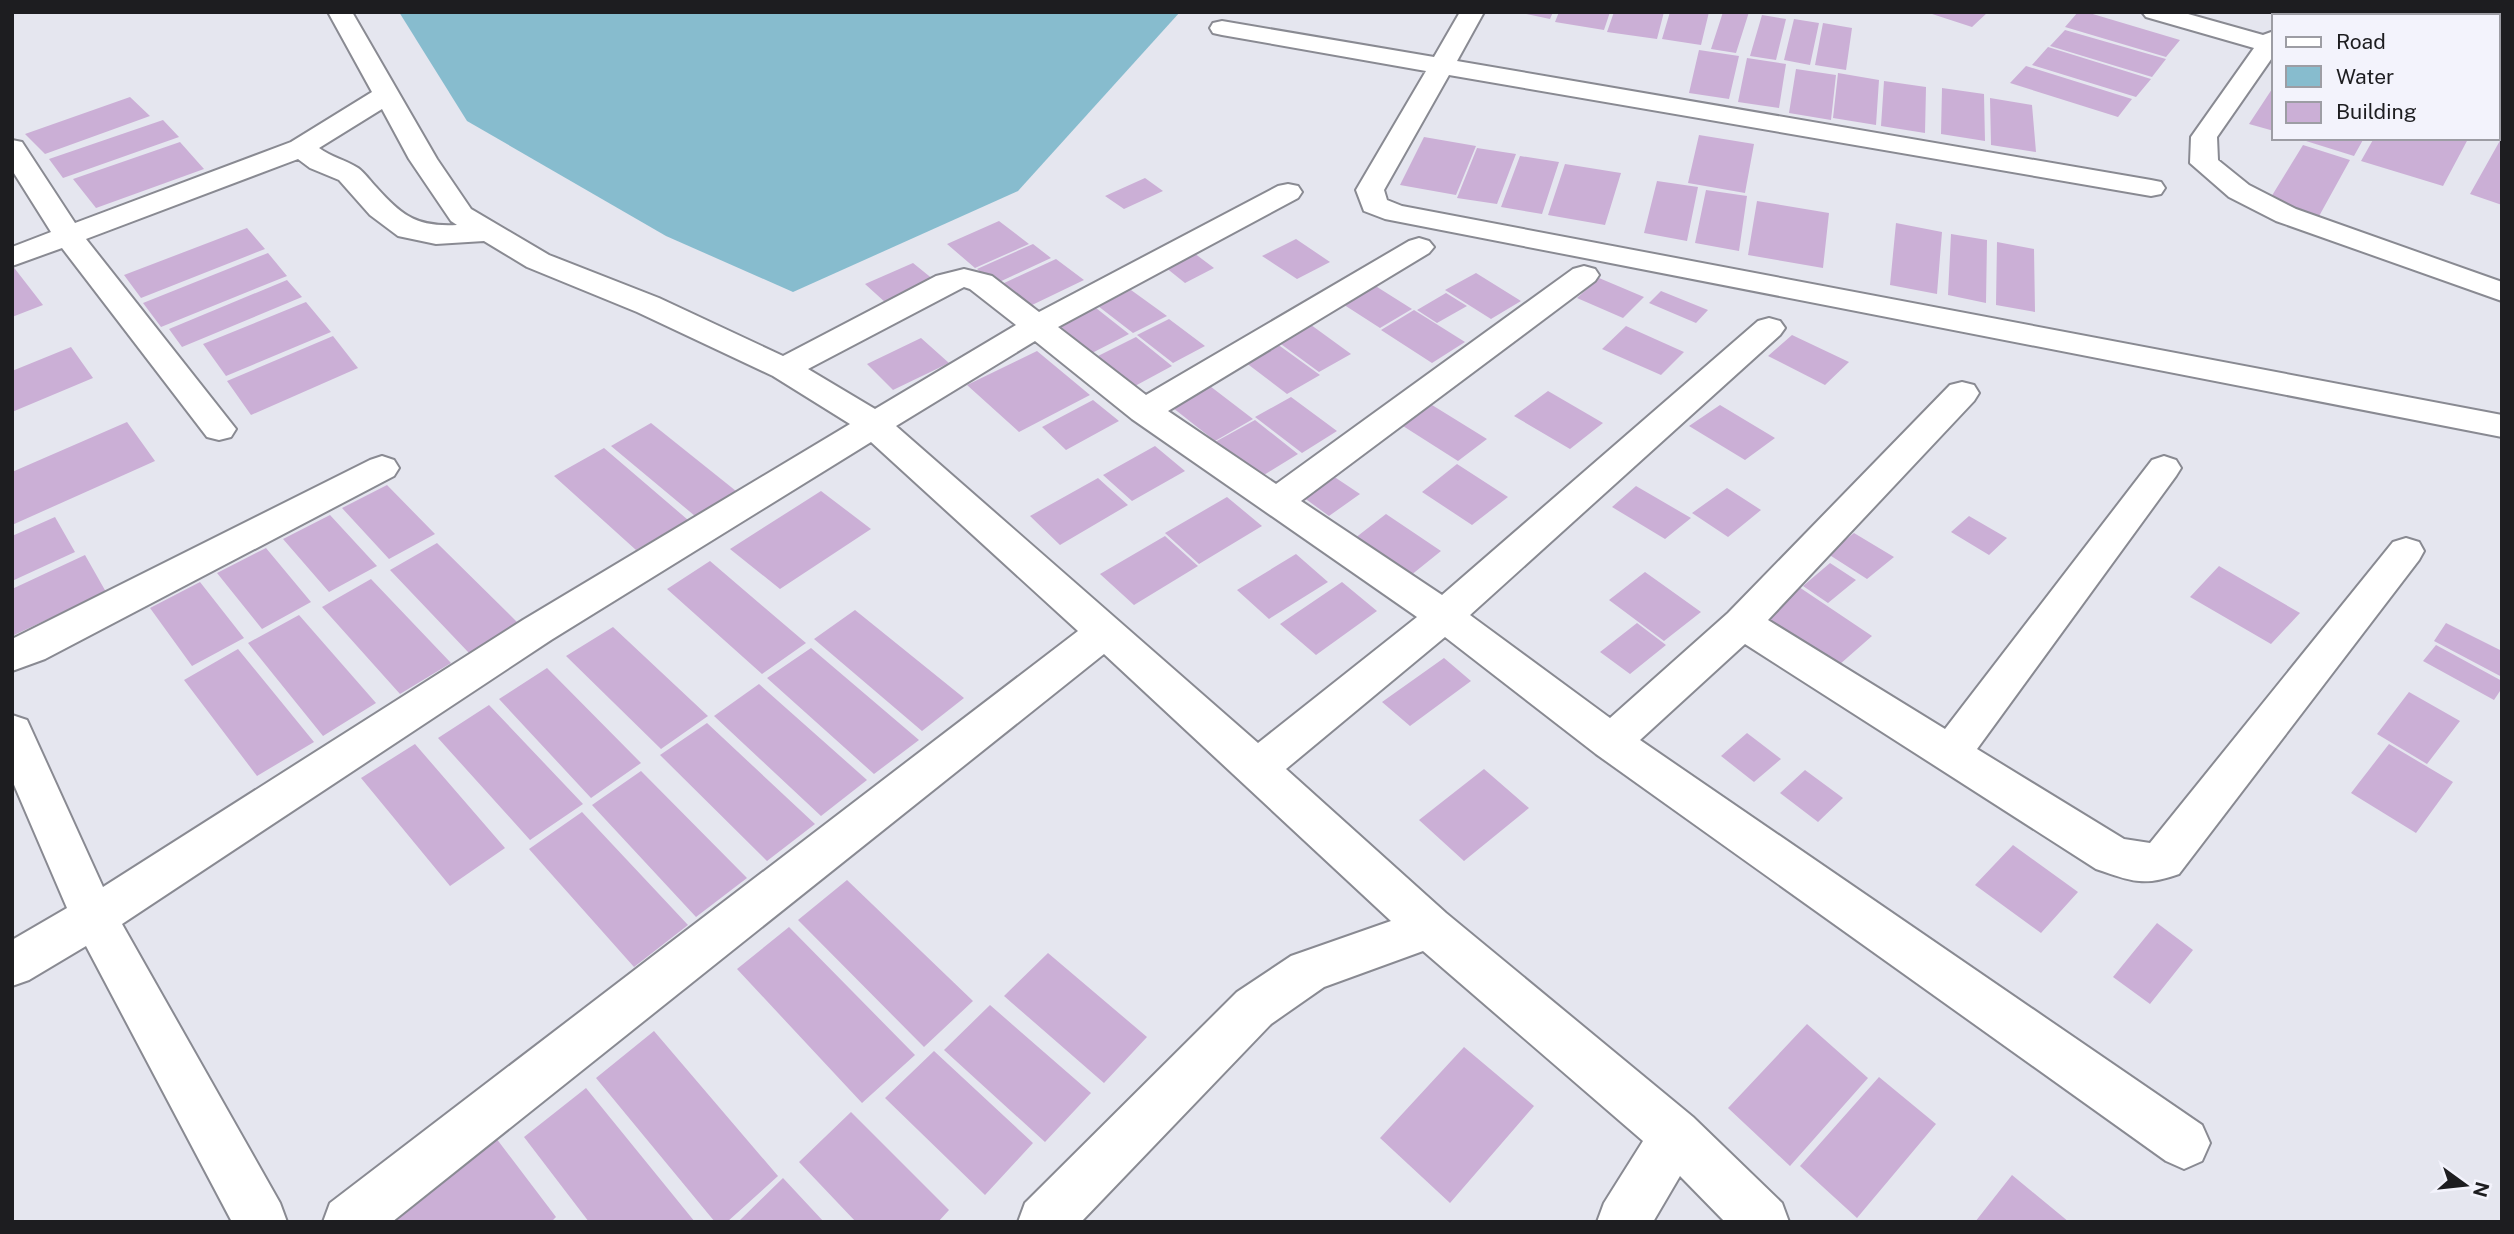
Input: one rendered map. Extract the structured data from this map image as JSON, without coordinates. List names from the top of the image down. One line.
{"legend":["Road","Water","Building"],"north":"right"}
